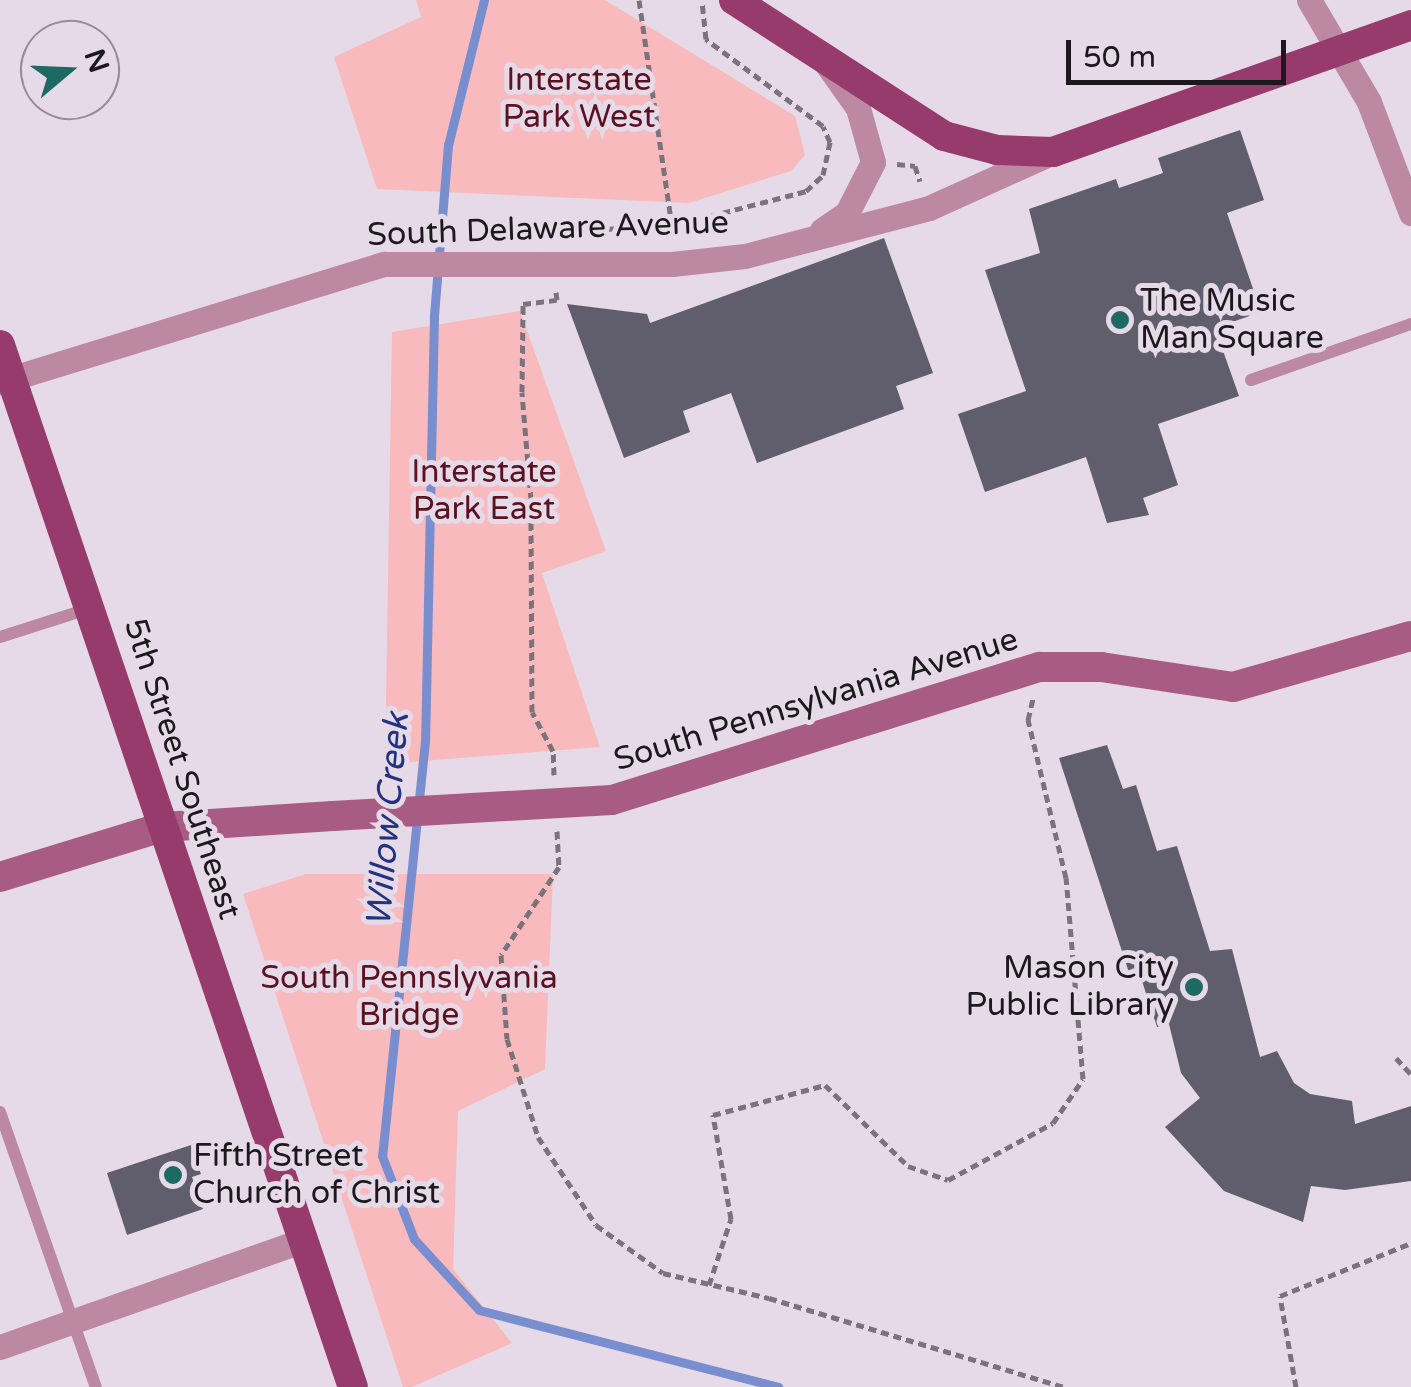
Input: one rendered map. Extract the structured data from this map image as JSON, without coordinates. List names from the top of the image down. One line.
{"streets":{"main road":["South Delaware Avenue","South Pennsylvania Avenue","5th Street Southeast"]},"crossings":[["South Delaware Avenue","5th Street Southeast"],["South Pennsylvania Avenue","5th Street Southeast"]],"water":["Willow Creek"],"parks":["Interstate Park West","Interstate Park East","South Pennslyvania Bridge"],"places":["The Music Man Square","Mason City Public Library","Fifth Street Church of Christ"],"scale_bar":"50 m","north":"right"}
